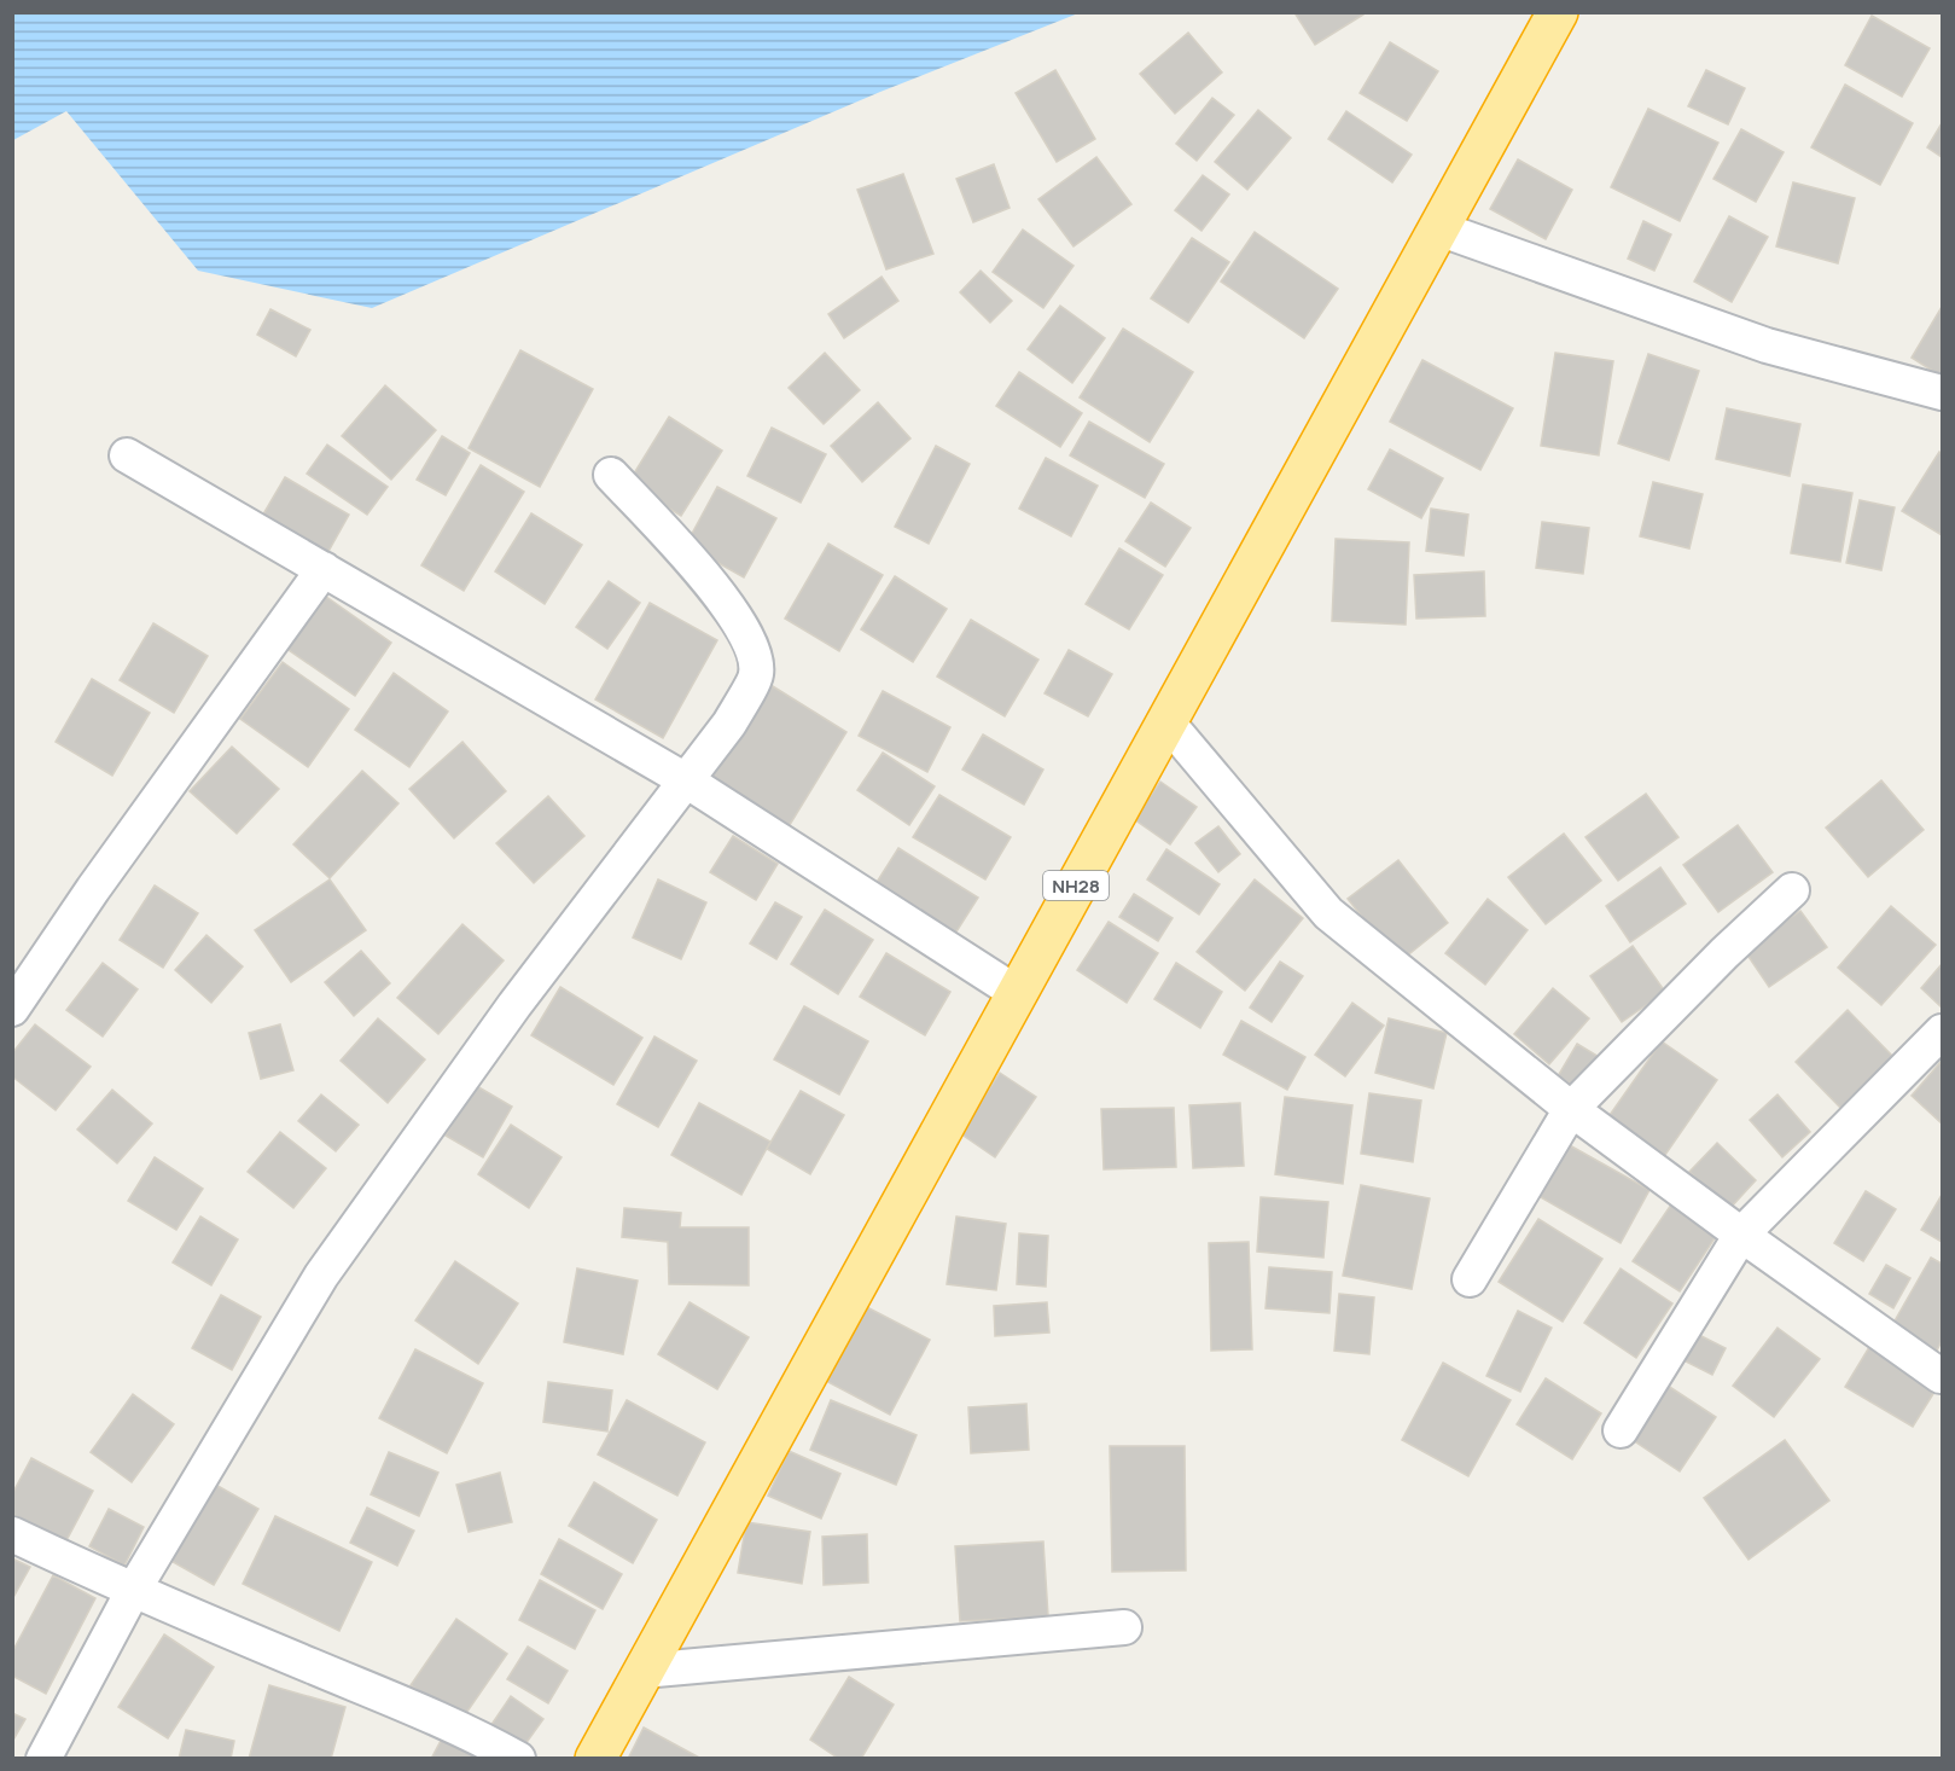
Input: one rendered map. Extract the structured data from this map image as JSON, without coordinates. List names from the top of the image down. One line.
{"streets":{"highway":["NH28"]}}
